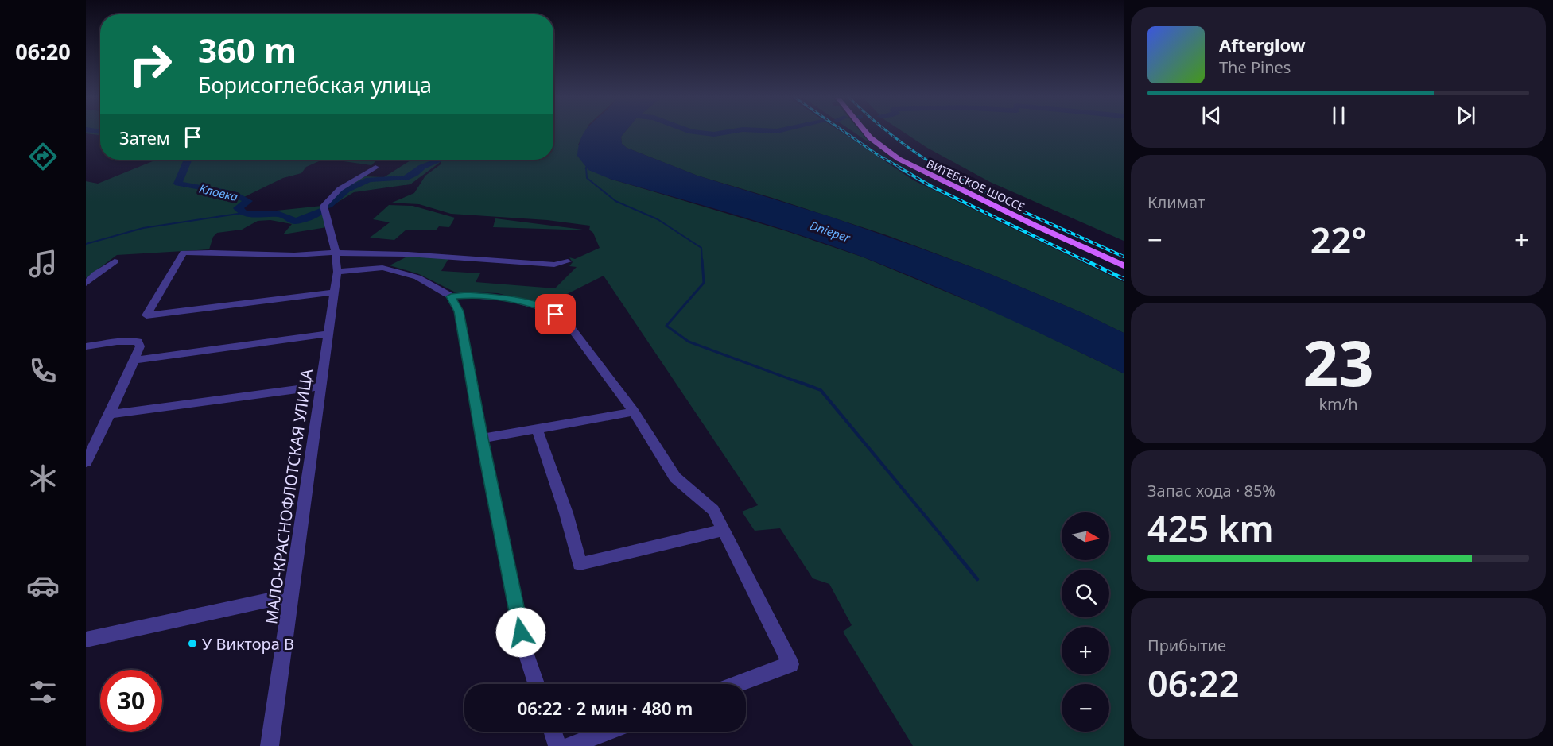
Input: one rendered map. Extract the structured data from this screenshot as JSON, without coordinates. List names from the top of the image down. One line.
{"streets":{"main road":["ВИТЕБСКОЕ ШОССЕ"],"street":["МАЛО-КРАСНОФЛОТСКАЯ УЛИЦА"]},"water":["Кловка","Dnieper"],"places":["У Виктора В"],"north":"right","page":{"tabs":"06:20","turn":["360 m","Борисоглебская улица"],"song":["Afterglow","The Pines"],"then":"Затем","tile":["Климат",["23","km/h"],["Запас хода · 85%","425 km"],["Прибытие","06:22"]],"heat":["−","22°","+"],"map_buttons":["+","−"],"limit":"30","trip":"06:22 · 2 мин · 480 m"}}
